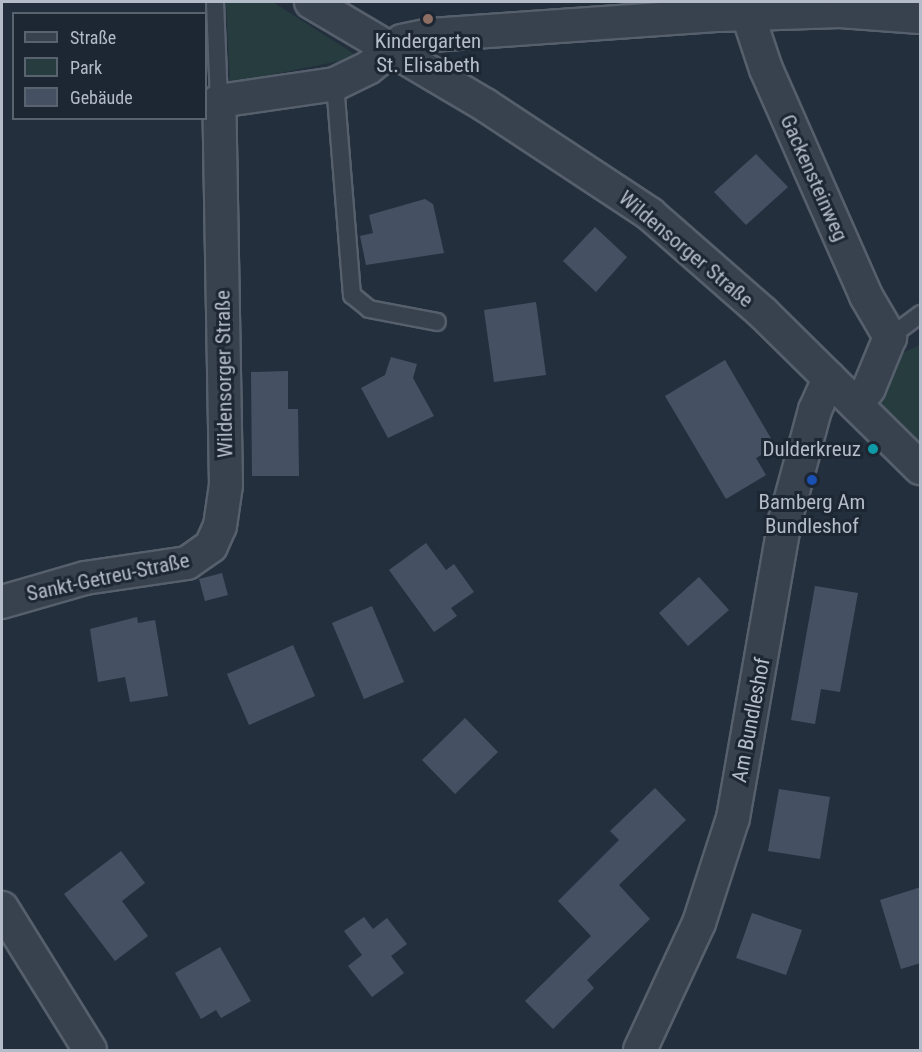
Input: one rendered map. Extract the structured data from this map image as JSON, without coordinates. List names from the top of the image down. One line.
{"streets":{"street":["Gackensteinweg","Wildensorger Straße","Sankt-Getreu-Straße","Am Bundleshof"]},"crossings":[["Wildensorger Straße","Sankt-Getreu-Straße"],["Wildensorger Straße","Am Bundleshof"]],"places":["Kindergarten St. Elisabeth","Dulderkreuz","Bamberg Am Bundleshof"],"legend":["Straße","Park","Gebäude"]}
